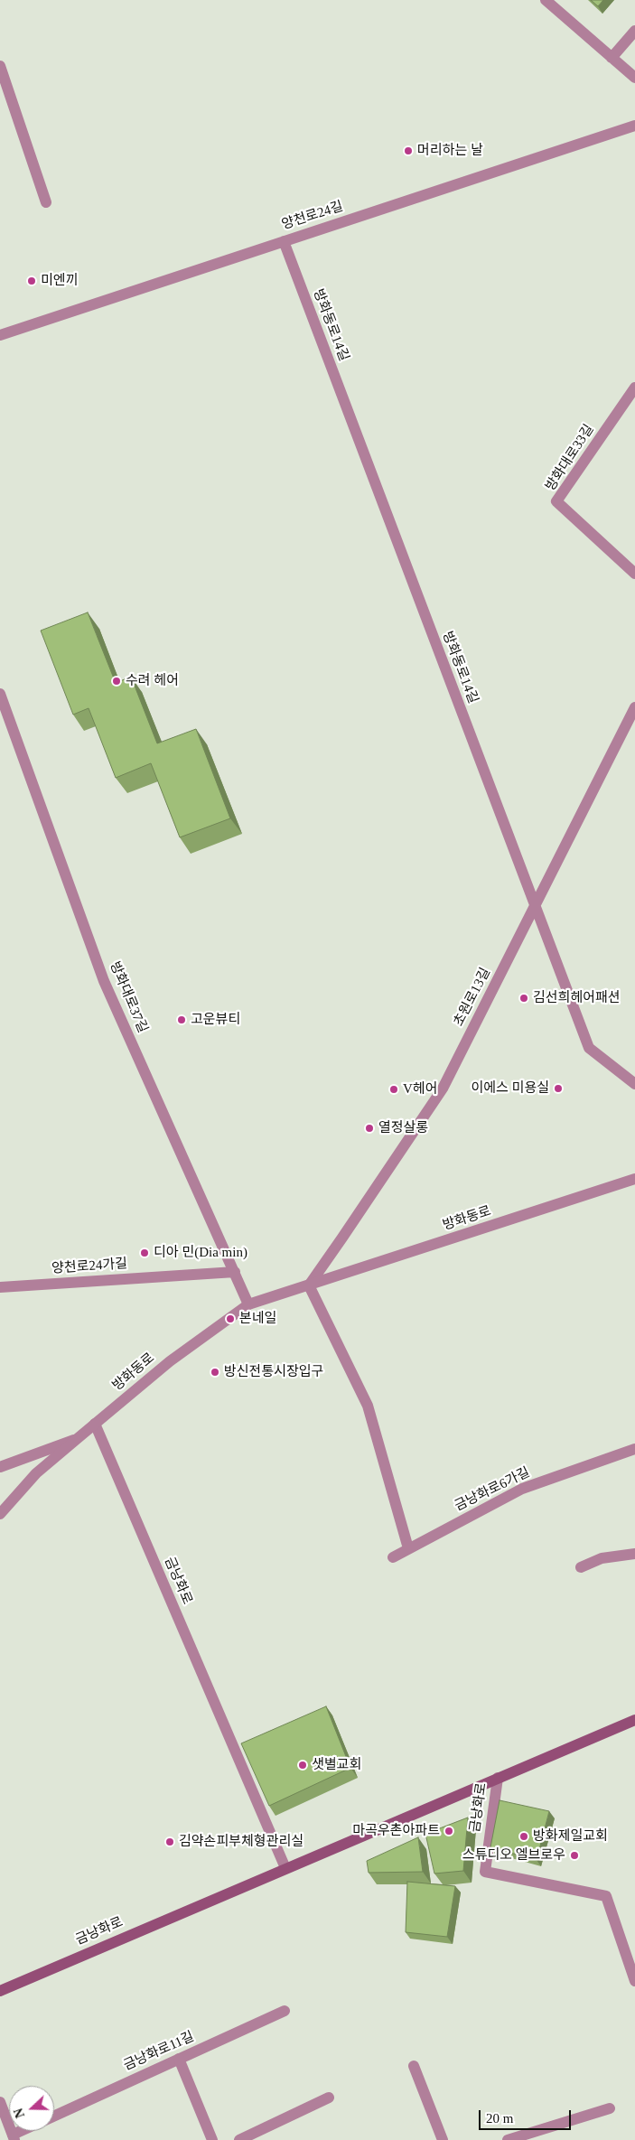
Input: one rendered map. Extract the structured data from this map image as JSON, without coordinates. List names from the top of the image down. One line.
{"streets":{"main road":["금낭화로"],"street":["양천로24길","방화동로14길","방화대로33길","방화대로37길","초원로13길","방화동로","양천로24가길","금낭화로6가길","금낭화로11길"]},"crossings":[["양천로24길","방화동로14길"],["방화동로14길","초원로13길"],["방화대로37길","방화동로"],["방화대로37길","양천로24가길"],["초원로13길","방화동로"],["방화동로","금낭화로"]],"places":["머리하는 날","미엔끼","수려 헤어","김선희헤어패션","고운뷰티","이에스 미용실","V헤어","열정살롱","디아 민(Dia min)","본네일","방신전통시장입구","샛별교회","마곡우촌아파트","방화제일교회","김약손피부체형관리실","스튜디오 엘브로우"],"scale_bar":"20 m","north":"left"}
